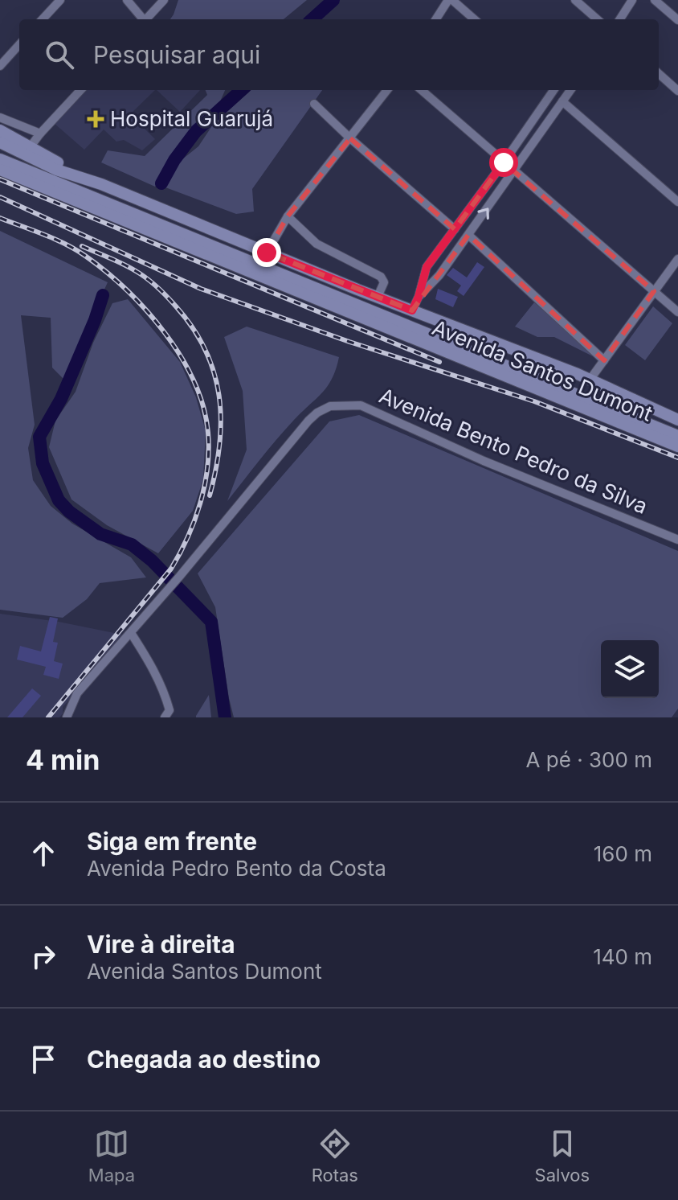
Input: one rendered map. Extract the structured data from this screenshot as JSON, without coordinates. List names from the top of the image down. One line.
{"streets":{"main road":["Avenida Santos Dumont"],"street":["Avenida Bento Pedro da Silva"]},"places":{"health":["Hospital Guarujá"]},"page":{"search":"Pesquisar aqui","heading":["4 min","A pé · 300 m"],"list":[["Siga em frente","Avenida Pedro Bento da Costa","160 m"],["Vire à direita","Avenida Santos Dumont","140 m"],"Chegada ao destino"],"nav":["Mapa","Rotas","Salvos"]}}
